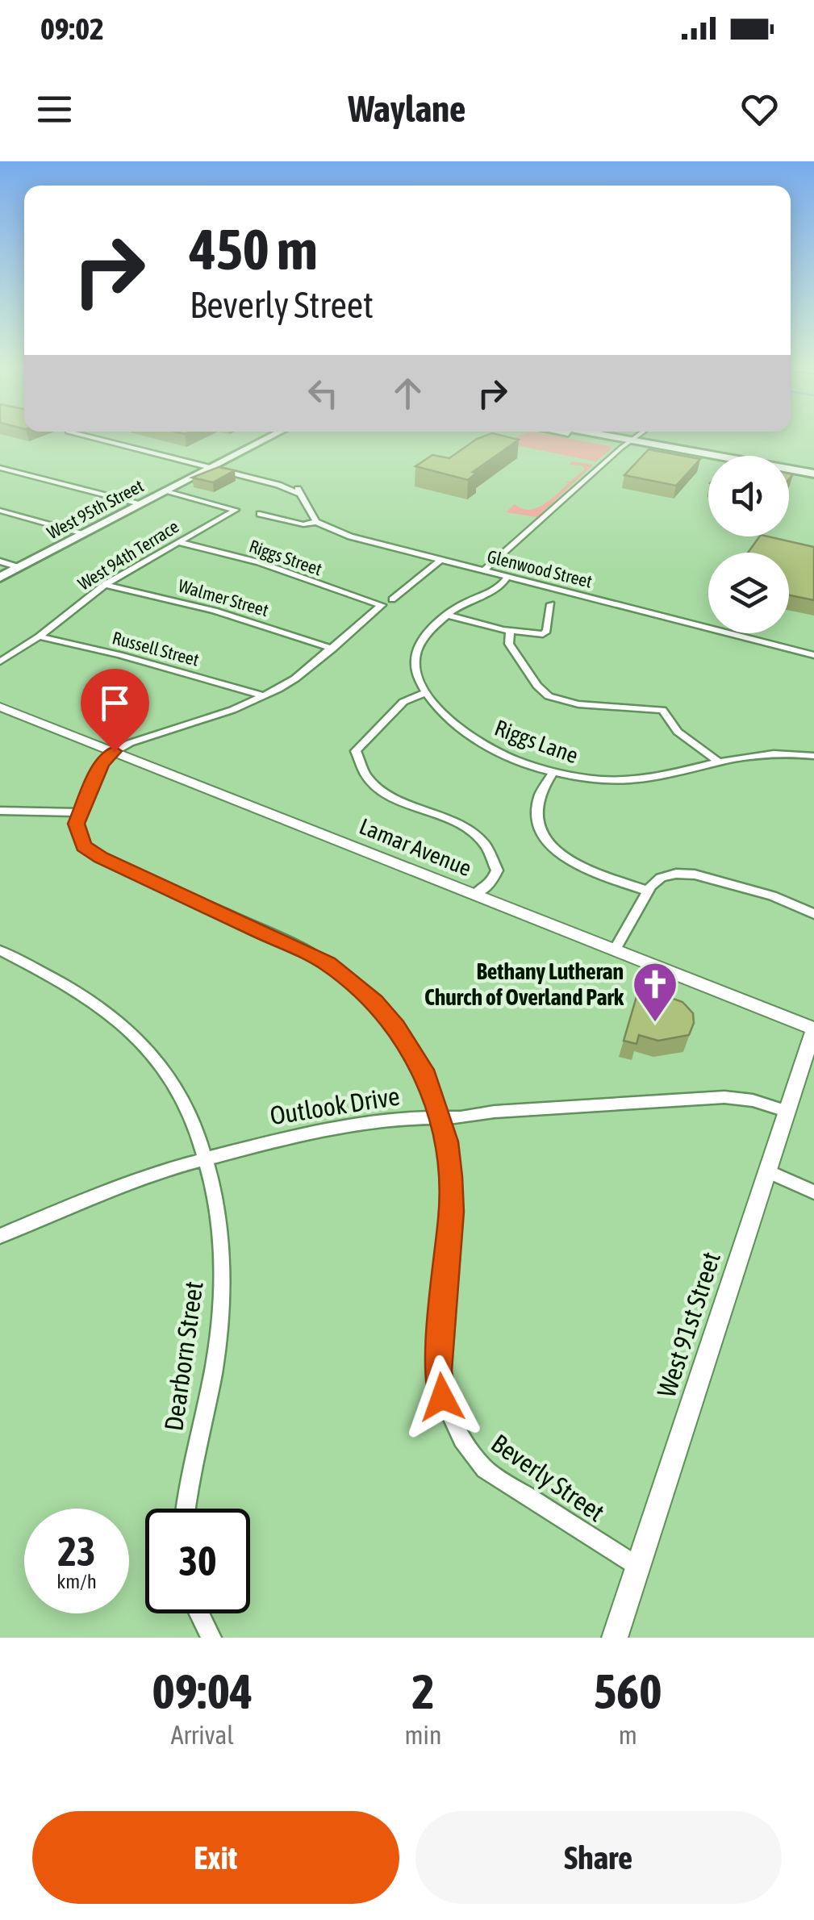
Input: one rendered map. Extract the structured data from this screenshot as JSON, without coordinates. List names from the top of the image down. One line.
{"streets":{"main road":["West 95th Street"],"street":["West 94th Terrace","Riggs Street","Glenwood Street","Walmer Street","Russell Street","Riggs Lane","Lamar Avenue","Outlook Drive","West 91st Street","Dearborn Street","Beverly Street"]},"crossings":[["West 95th Street","West 94th Terrace"],["West 94th Terrace","Riggs Street"],["West 94th Terrace","Walmer Street"],["West 94th Terrace","Russell Street"],["Riggs Street","Walmer Street"],["Glenwood Street","Riggs Lane"],["Lamar Avenue","West 91st Street"],["Outlook Drive","West 91st Street"],["Outlook Drive","Dearborn Street"],["Outlook Drive","Beverly Street"],["West 91st Street","Beverly Street"]],"places":{"church":["Bethany Lutheran Church of Overland Park"]},"page":{"status":"09:02","header":"Waylane","turn":["450 m","Beverly Street"],"speed":"23 km/h","limit":"30","eta":["09:04","Arrival","2","min","560","m"],"buttons":["Exit","Share"]}}
